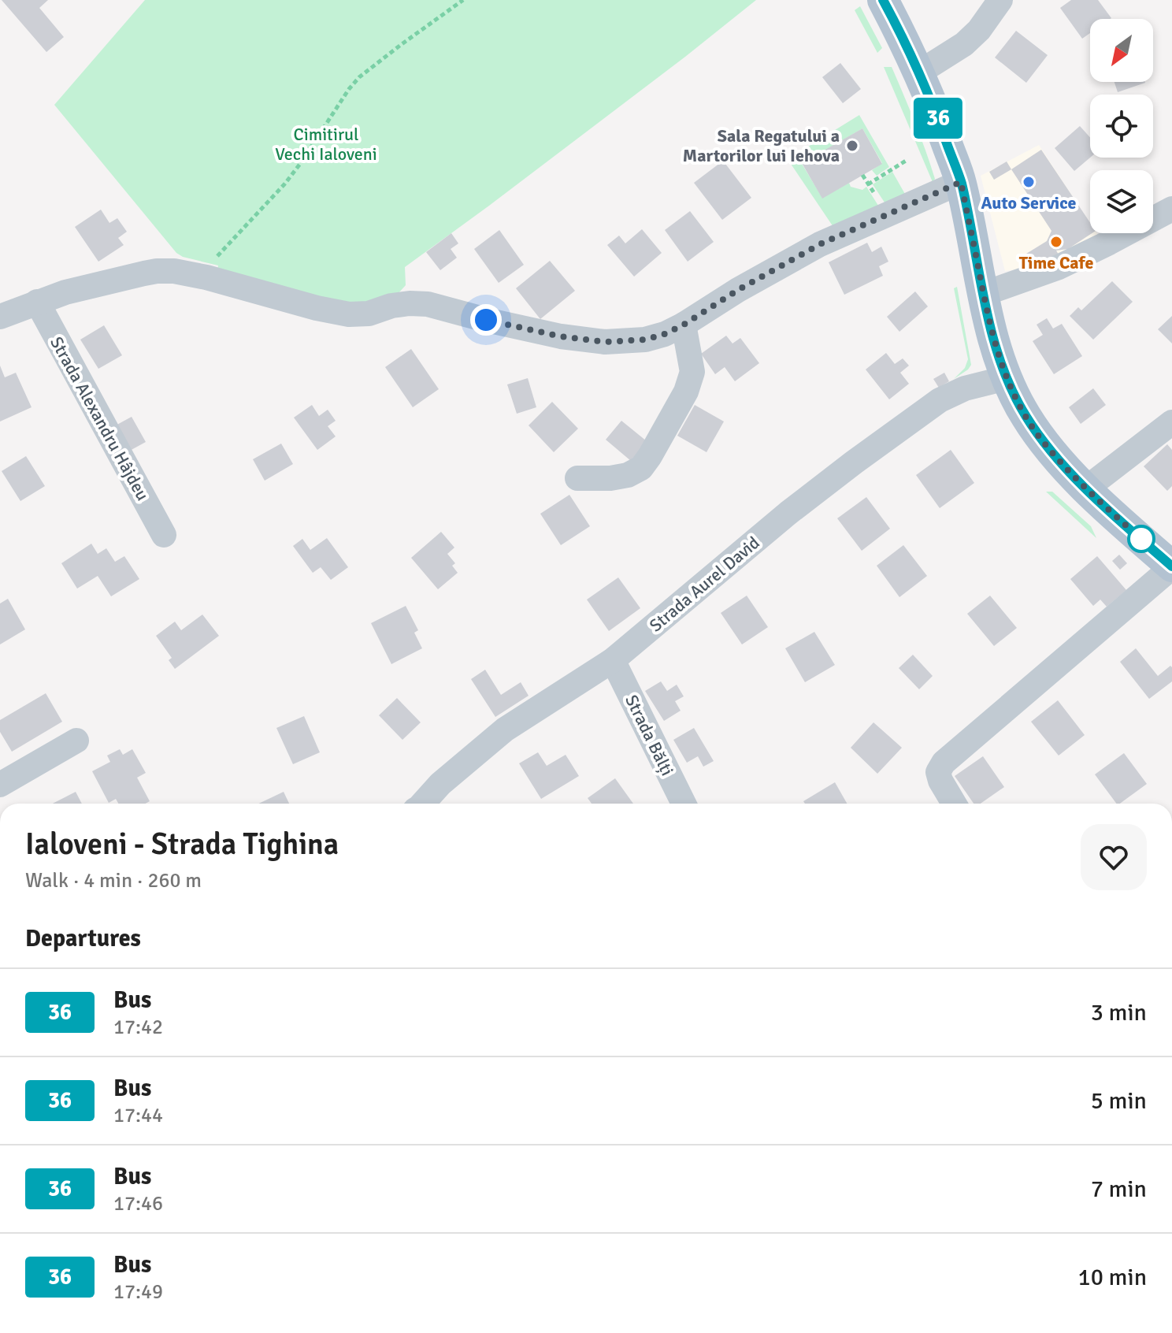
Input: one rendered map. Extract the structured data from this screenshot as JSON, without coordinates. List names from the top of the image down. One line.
{"streets":{"street":["Strada Alexandru Hâjdeu","Strada Aurel David","Strada Bălți"]},"crossings":[["Strada Aurel David","Strada Bălți"]],"parks":["Cimitirul Vechi Ialoveni"],"places":["Sala Regatului a Martorilor lui Iehova","Auto Service","Time Cafe"],"lines":["bus line 36"],"north":"bottom left","page":{"on_map":"36","heading":[["Ialoveni - Strada Tighina","Walk · 4 min · 260 m"],"Departures"],"list":[{"mark":"36","name":"Bus","note":"17:42","value":"3 min"},{"mark":"36","name":"Bus","note":"17:44","value":"5 min"},{"mark":"36","name":"Bus","note":"17:46","value":"7 min"},{"mark":"36","name":"Bus","note":"17:49","value":"10 min"}]}}
